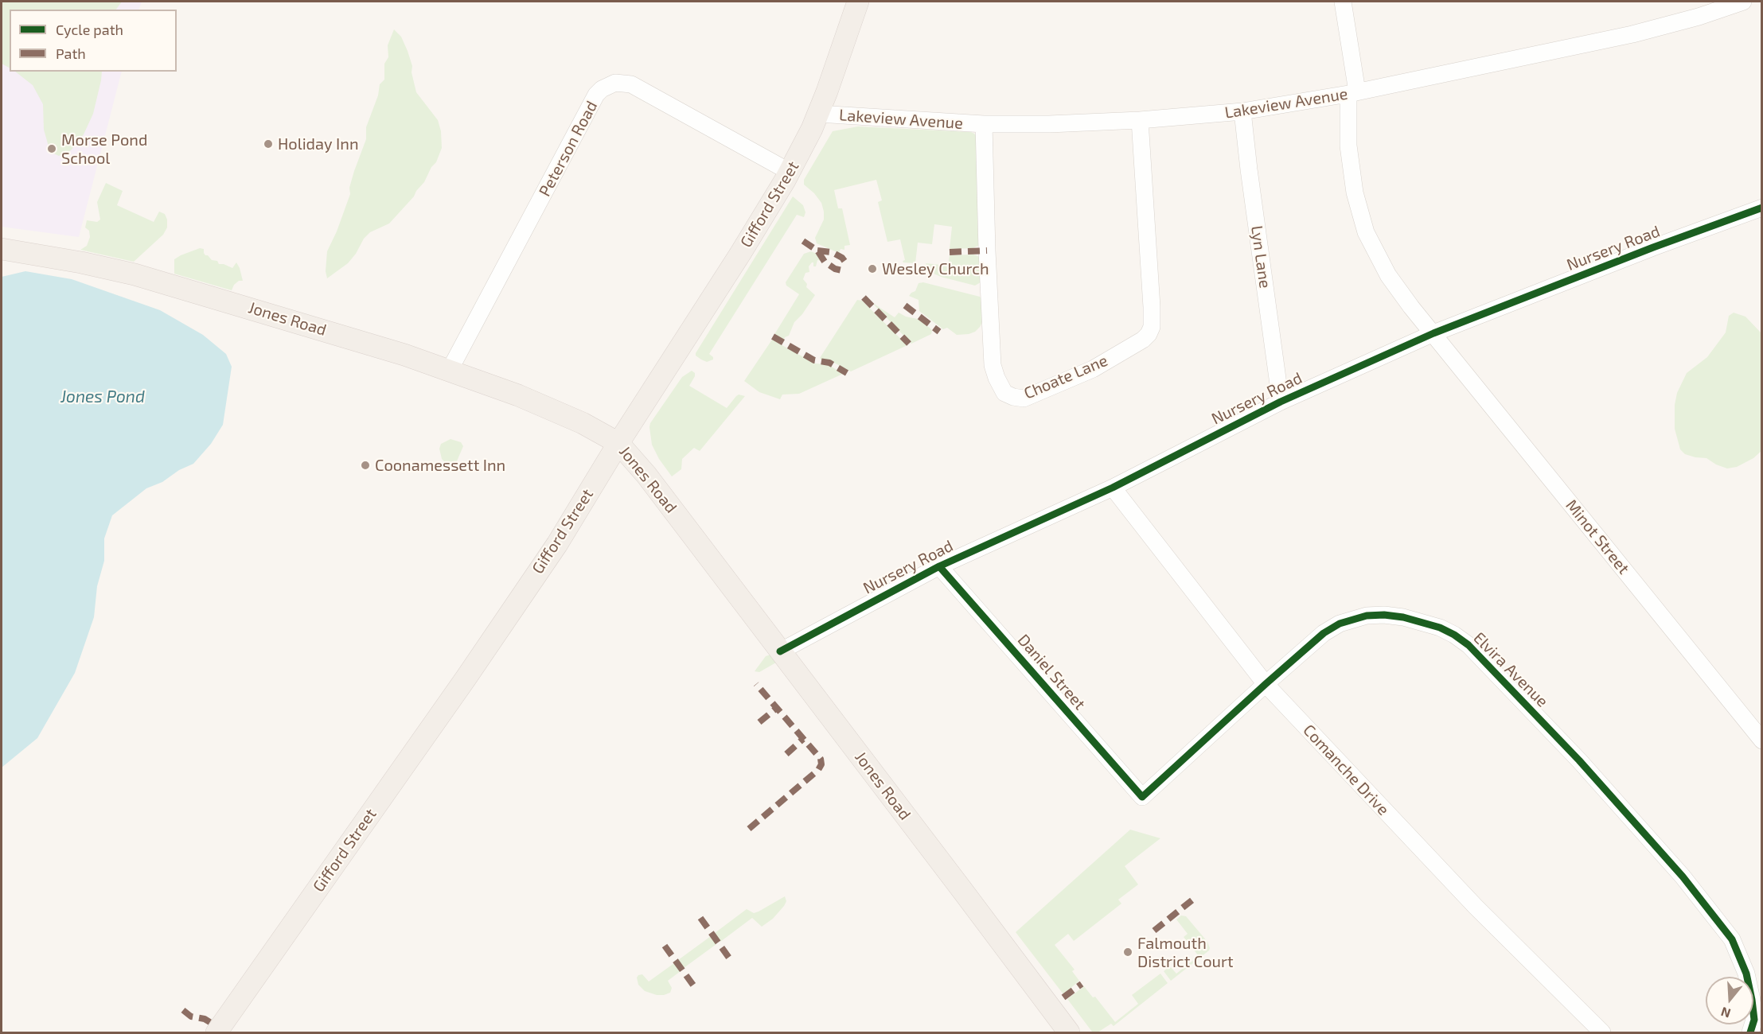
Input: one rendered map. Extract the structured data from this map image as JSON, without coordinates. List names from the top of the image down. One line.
{"streets":{"main road":["Gifford Street","Jones Road"],"street":["Lakeview Avenue","Peterson Road","Nursery Road","Lyn Lane","Choate Lane","Minot Street","Elvira Avenue","Daniel Street","Comanche Drive"]},"crossings":[["Lakeview Avenue","Gifford Street"],["Lakeview Avenue","Lyn Lane"],["Lakeview Avenue","Choate Lane"],["Lakeview Avenue","Minot Street"],["Peterson Road","Gifford Street"],["Peterson Road","Jones Road"],["Gifford Street","Jones Road"],["Nursery Road","Lyn Lane"],["Nursery Road","Jones Road"],["Nursery Road","Minot Street"],["Nursery Road","Daniel Street"],["Nursery Road","Comanche Drive"],["Elvira Avenue","Daniel Street"],["Elvira Avenue","Comanche Drive"]],"water":["Jones Pond"],"places":["Holiday Inn","Morse Pond School","Wesley Church","Coonamessett Inn","Falmouth District Court"],"legend":["Cycle path","Path"],"north":"bottom"}
